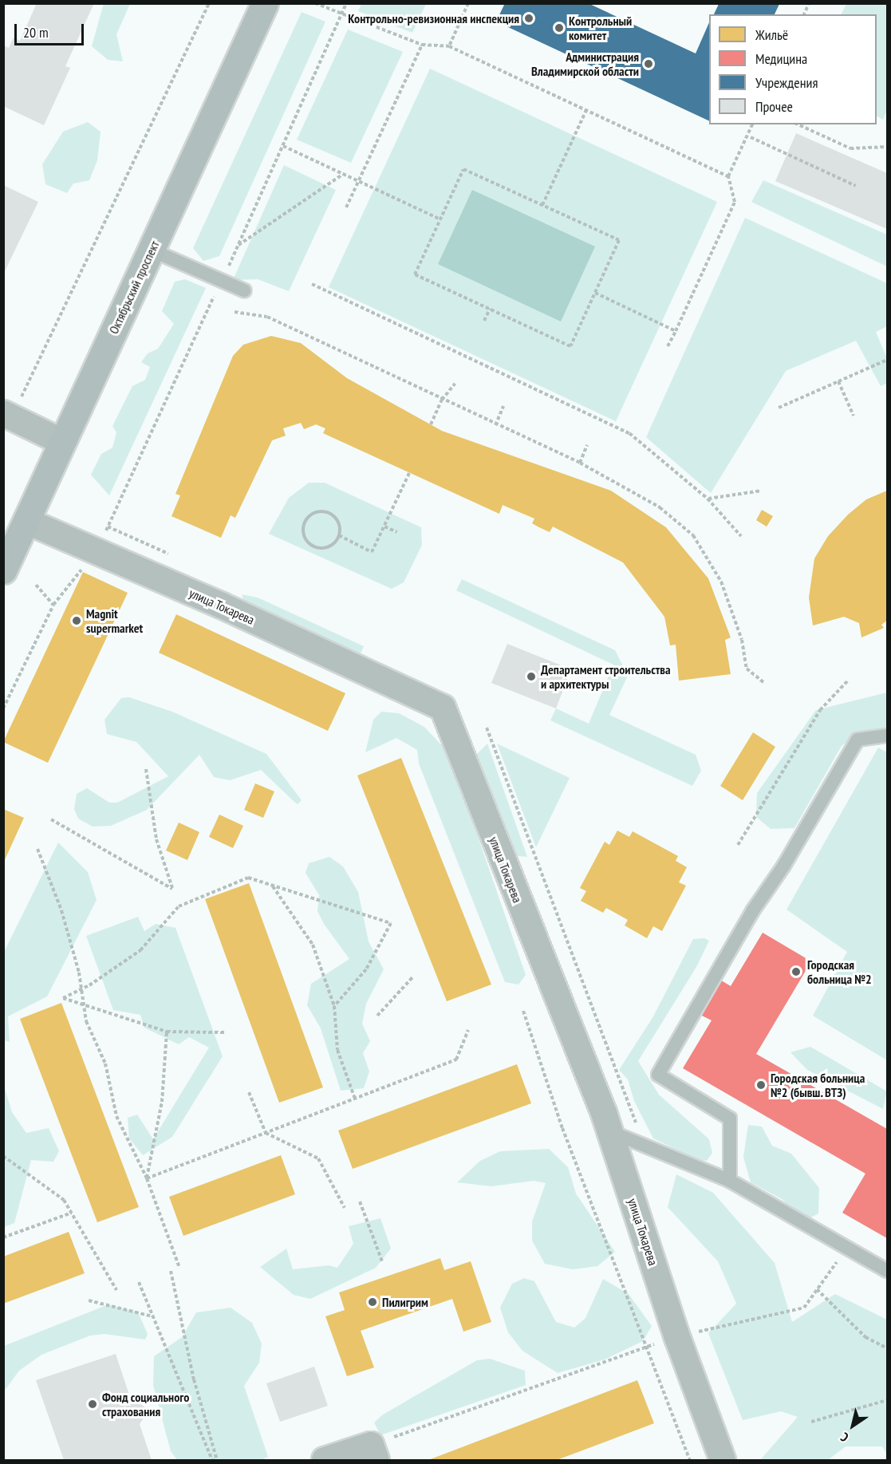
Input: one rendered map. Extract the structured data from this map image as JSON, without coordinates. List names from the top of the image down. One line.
{"streets":{"main road":["Октябрьский проспект"],"street":["улица Токарева"]},"crossings":[["Октябрьский проспект","улица Токарева"]],"places":["Контрольно-ревизионная инспекция","Контрольный комитет","Администрация Владимирской области","Magnit supermarket","Департамент строительства и архитектуры","Городская больница №2","Городская больница №2 (бывш. ВТЗ)","Пилигрим","Фонд социального страхования"],"legend":["Жильё","Медицина","Учреждения","Прочее"],"scale_bar":"20 m","north":"bottom left"}
